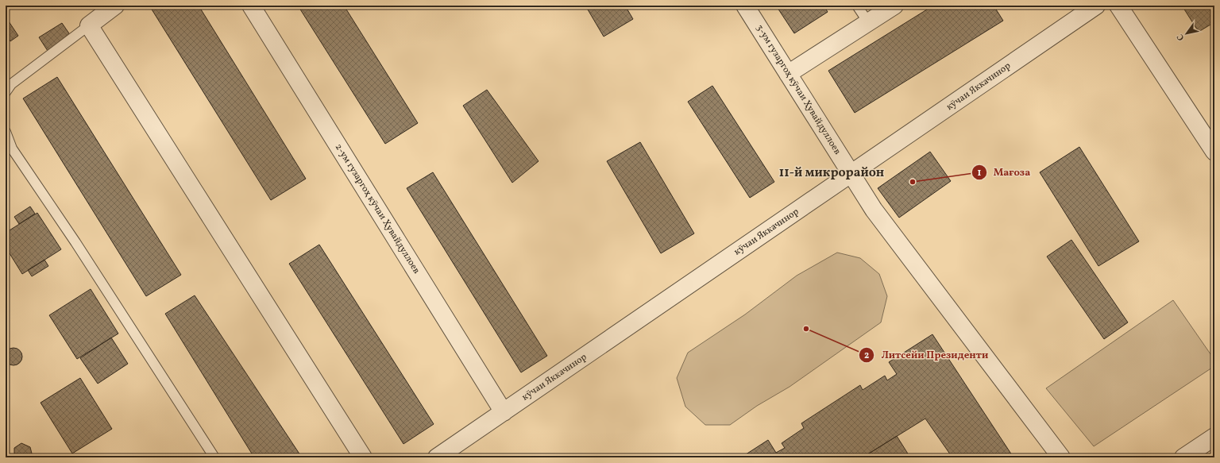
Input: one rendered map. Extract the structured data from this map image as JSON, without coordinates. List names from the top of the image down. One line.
{"streets":{"street":["кӯчаи Яккачинор","3-ум гузаргоҳ кӯчаи Ҳувайдуллоев","2-ум гузаргоҳ кӯчаи Ҳувайдуллоев"]},"crossings":[["кӯчаи Яккачинор","3-ум гузаргоҳ кӯчаи Ҳувайдуллоев"],["кӯчаи Яккачинор","2-ум гузаргоҳ кӯчаи Ҳувайдуллоев"]],"districts":["11-й микрорайон"],"places":["Мағоза","Литсейи Президенти"],"north":"bottom left"}
